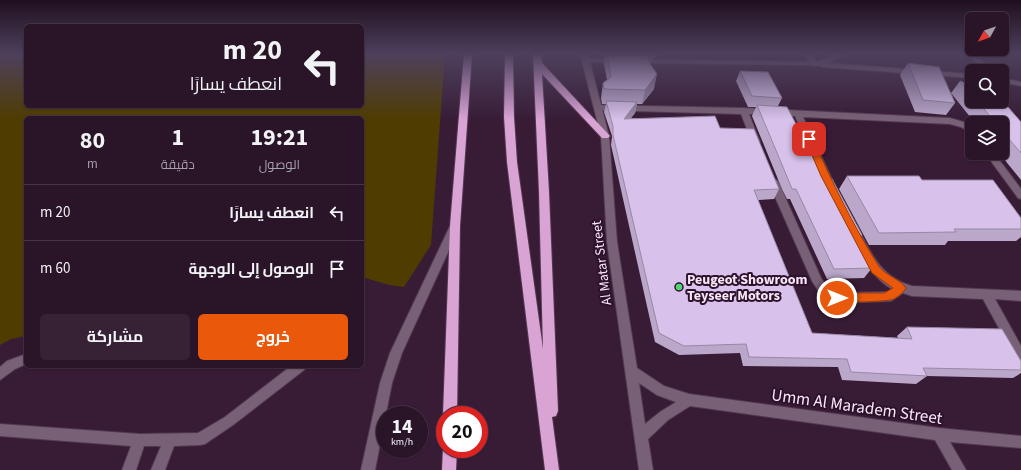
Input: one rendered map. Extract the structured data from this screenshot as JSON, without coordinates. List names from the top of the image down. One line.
{"streets":{"street":["Al Matar Street","Umm Al Maradem Street"]},"crossings":[["Al Matar Street","Umm Al Maradem Street"]],"places":["Peugeot Showroom Teyseer Motors"],"north":"bottom left","page":{"turn":["20 m","انعطف يسارًا"],"eta":["19:21","الوصول","1","دقيقة","80","m"],"list":[{"name":"انعطف يسارًا","value":"20 m"},{"name":"الوصول إلى الوجهة","value":"60 m"}],"buttons":["خروج","مشاركة"],"speed":"14 km/h","limit":"20"}}
